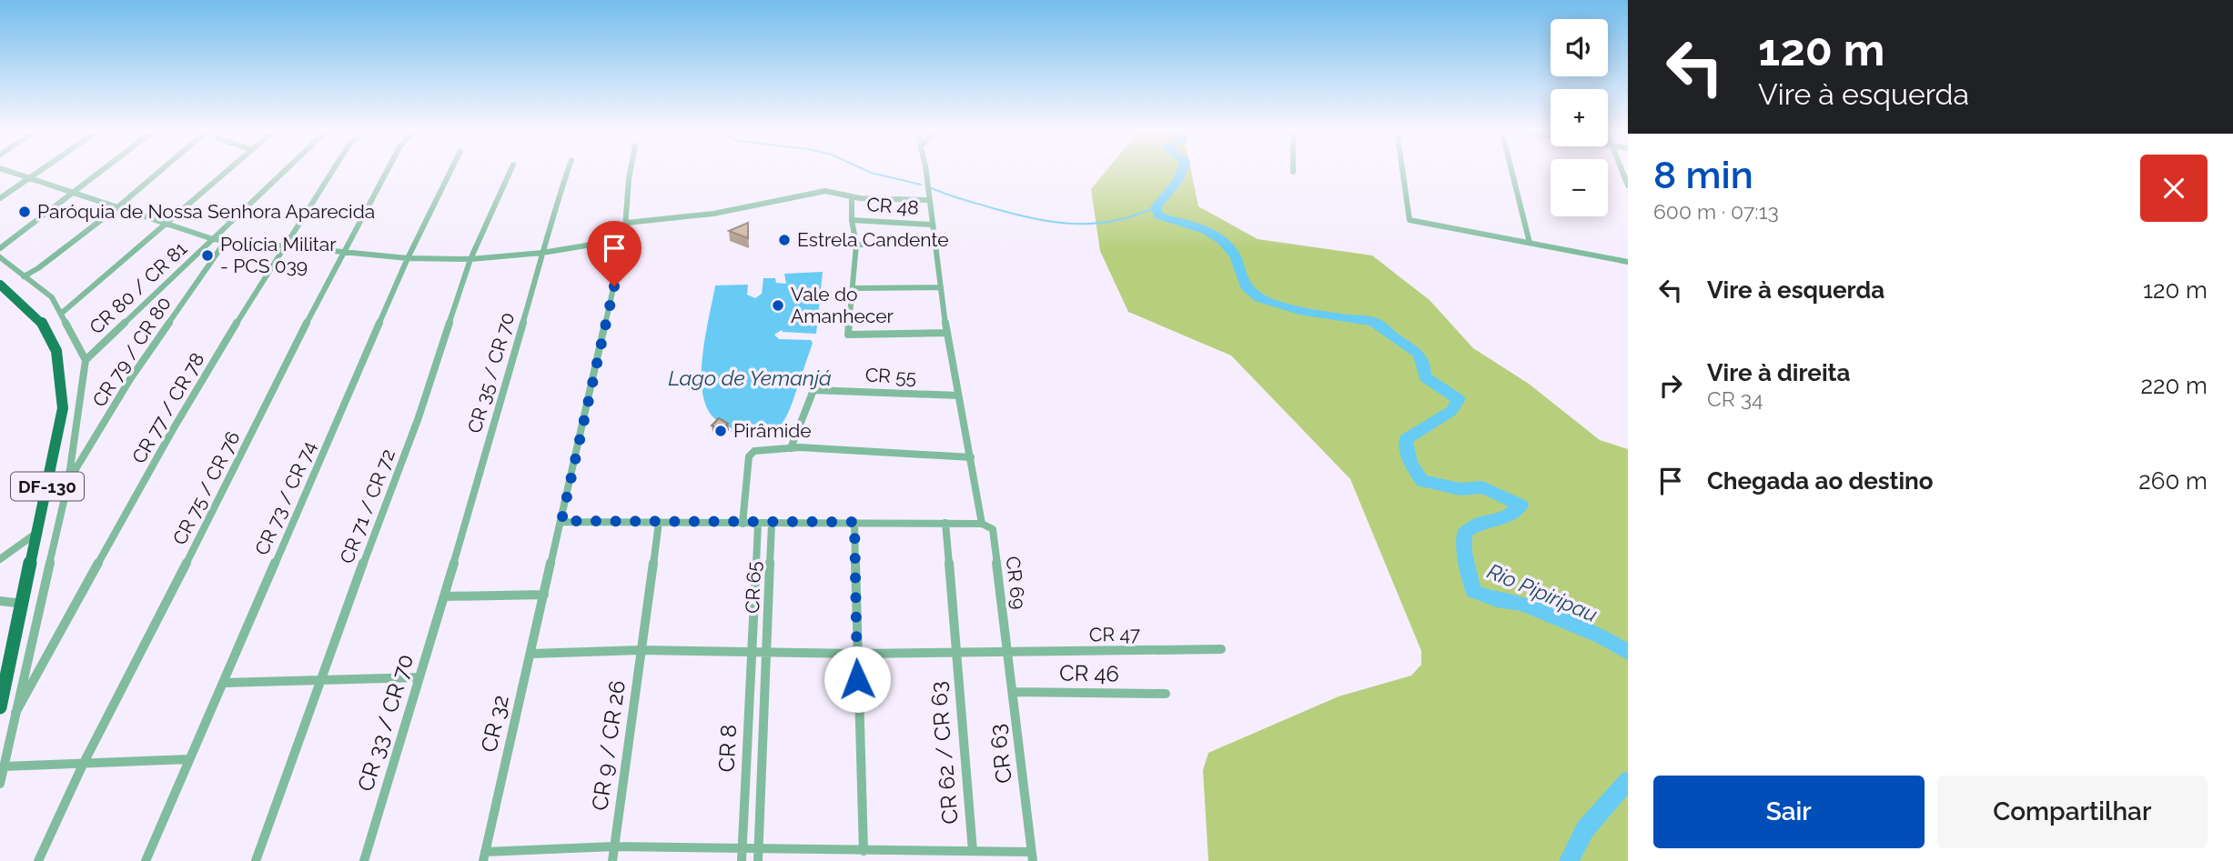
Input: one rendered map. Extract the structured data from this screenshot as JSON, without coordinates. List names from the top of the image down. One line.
{"streets":{"main road":["DF-130"],"street":["CR 48","CR 80 / CR 81","CR 79 / CR 80","CR 35 / CR 70","CR 55","CR 77 / CR 78","CR 75 / CR 76","CR 73 / CR 74","CR 71 / CR 72","CR 69","CR 65","CR 47","CR 46","CR 33 / CR 70","CR 32","CR 9 / CR 26","CR 8","CR 62 / CR 63","CR 63"]},"crossings":[["CR 35 / CR 70","CR 33 / CR 70"],["CR 69","CR 47"],["CR 69","CR 63"],["CR 65","CR 47"],["CR 47","CR 32"],["CR 47","CR 9 / CR 26"],["CR 47","CR 8"],["CR 47","CR 62 / CR 63"],["CR 47","CR 63"],["CR 46","CR 63"]],"water":["Lago de Yemanjá","Rio Pipiripau"],"places":["Paróquia de Nossa Senhora Aparecida","Estrela Candente","Polícia Militar - PCS 039","Vale do Amanhecer","Pirâmide"],"page":{"turn":["120 m","Vire à esquerda"],"map_buttons":["+","−"],"heading":["8 min","600 m · 07:13"],"list":[{"name":"Vire à esquerda","value":"120 m"},{"name":"Vire à direita","note":"CR 34","value":"220 m"},{"name":"Chegada ao destino","value":"260 m"}],"buttons":["Sair","Compartilhar"]}}
